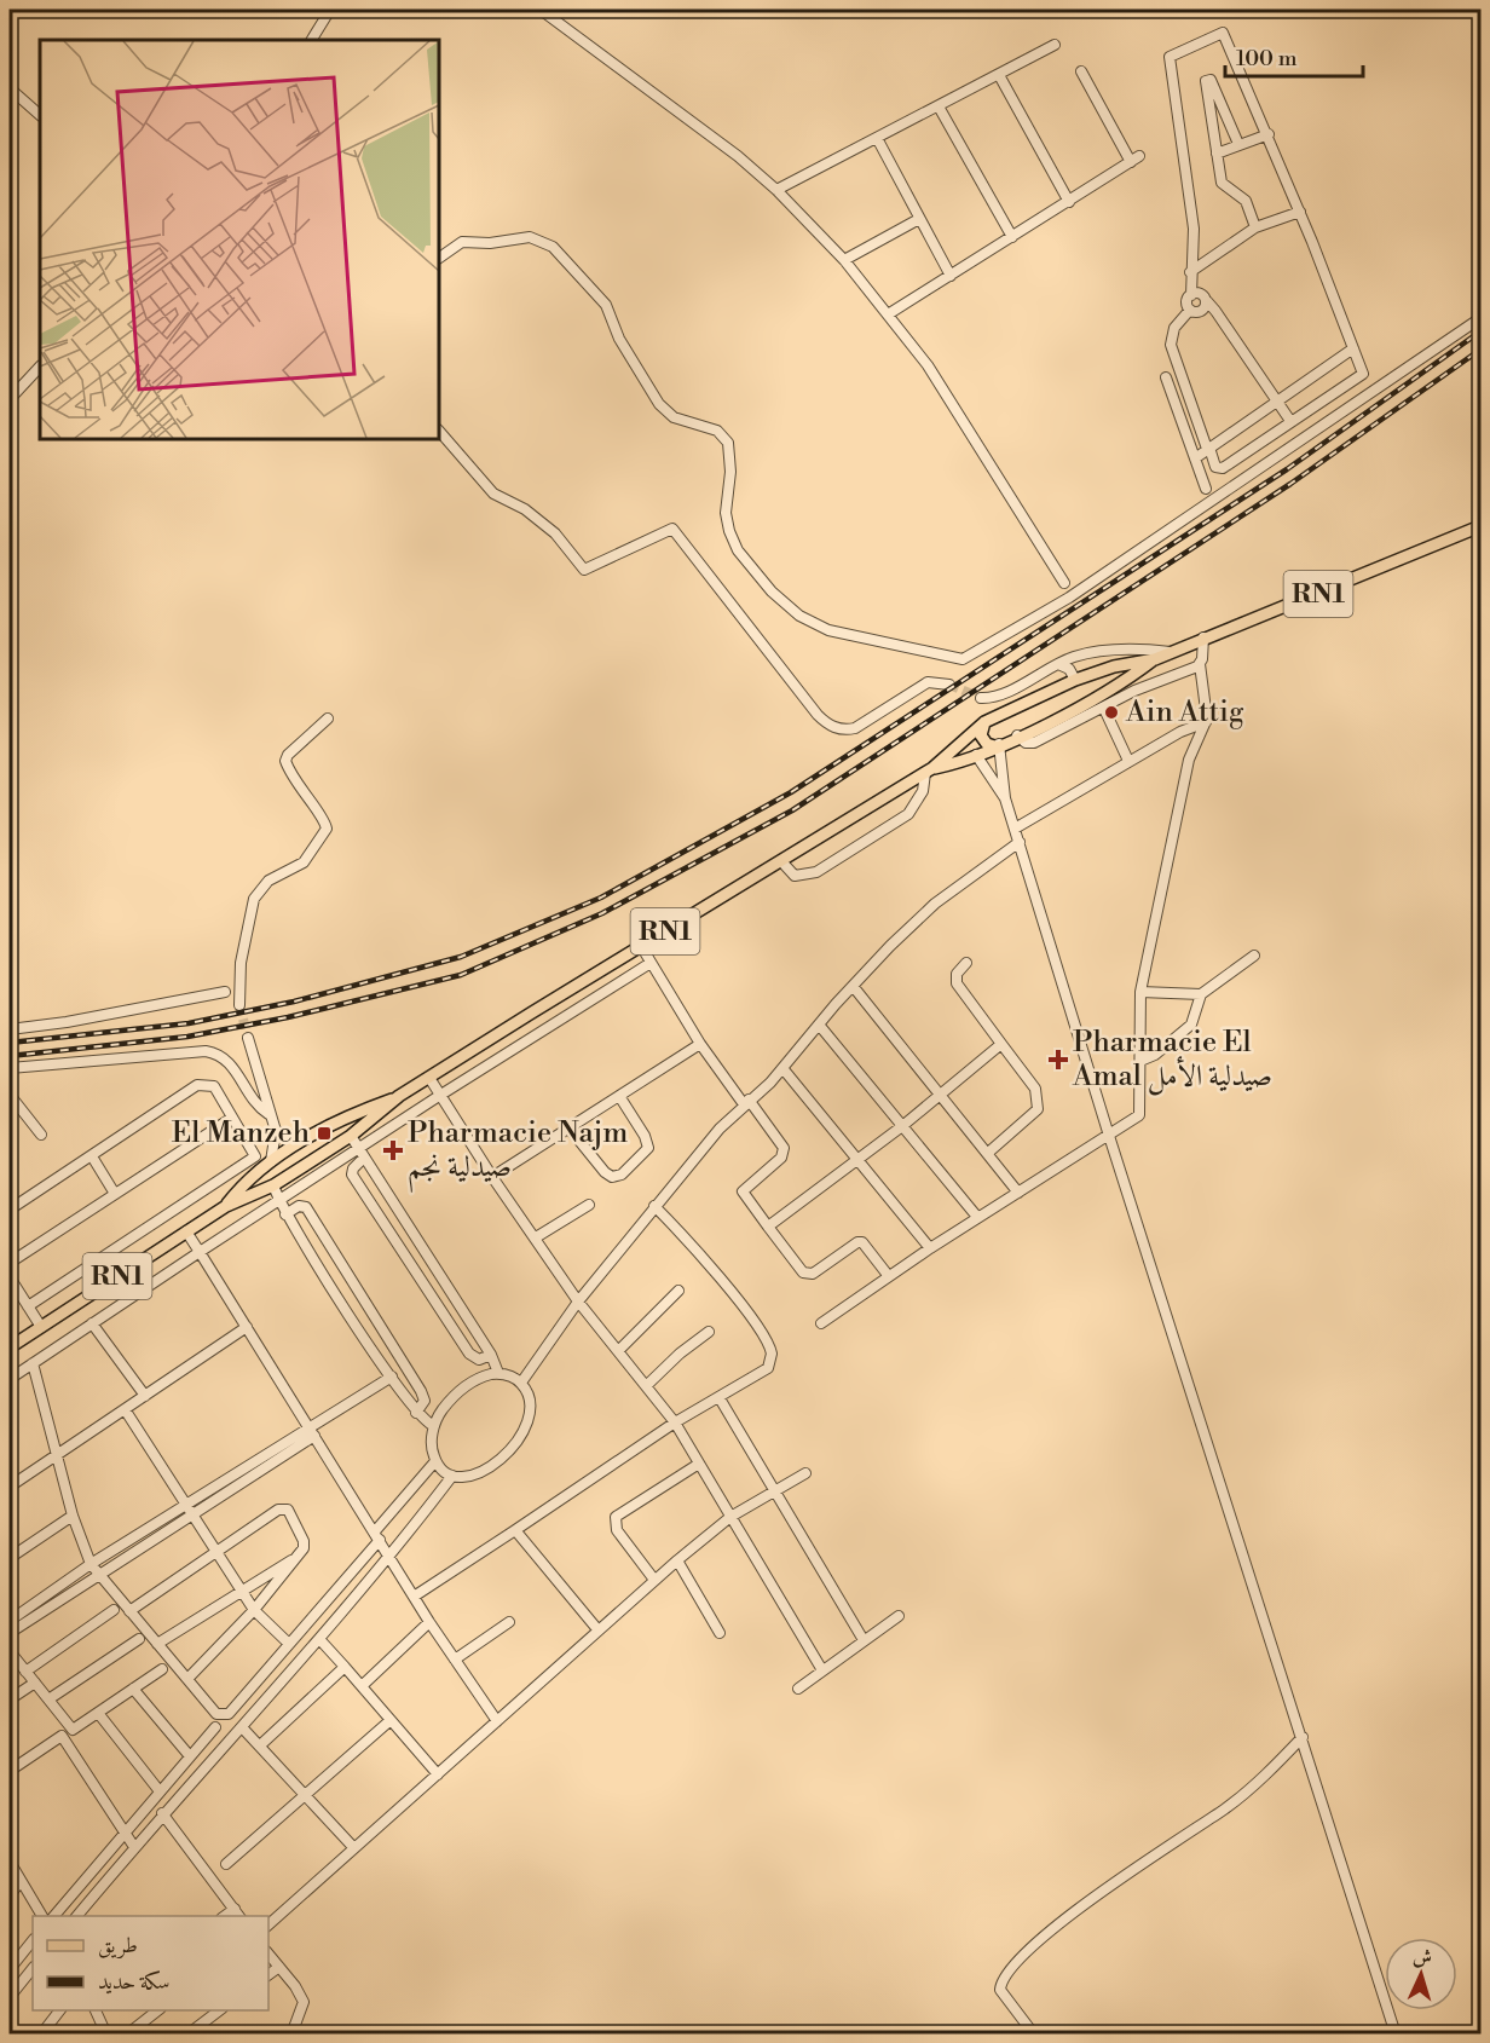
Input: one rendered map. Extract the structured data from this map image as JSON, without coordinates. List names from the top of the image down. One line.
{"streets":{"main road":["RN1"]},"places":{"other":["Ain Attig"],"health":["Pharmacie El Amal صيدلية الأمل","Pharmacie Najm صيدلية نجم"],"transit":["El Manzeh"]},"legend":["طريق","سكة حديد"],"scale_bar":"100 m","north":"top"}
